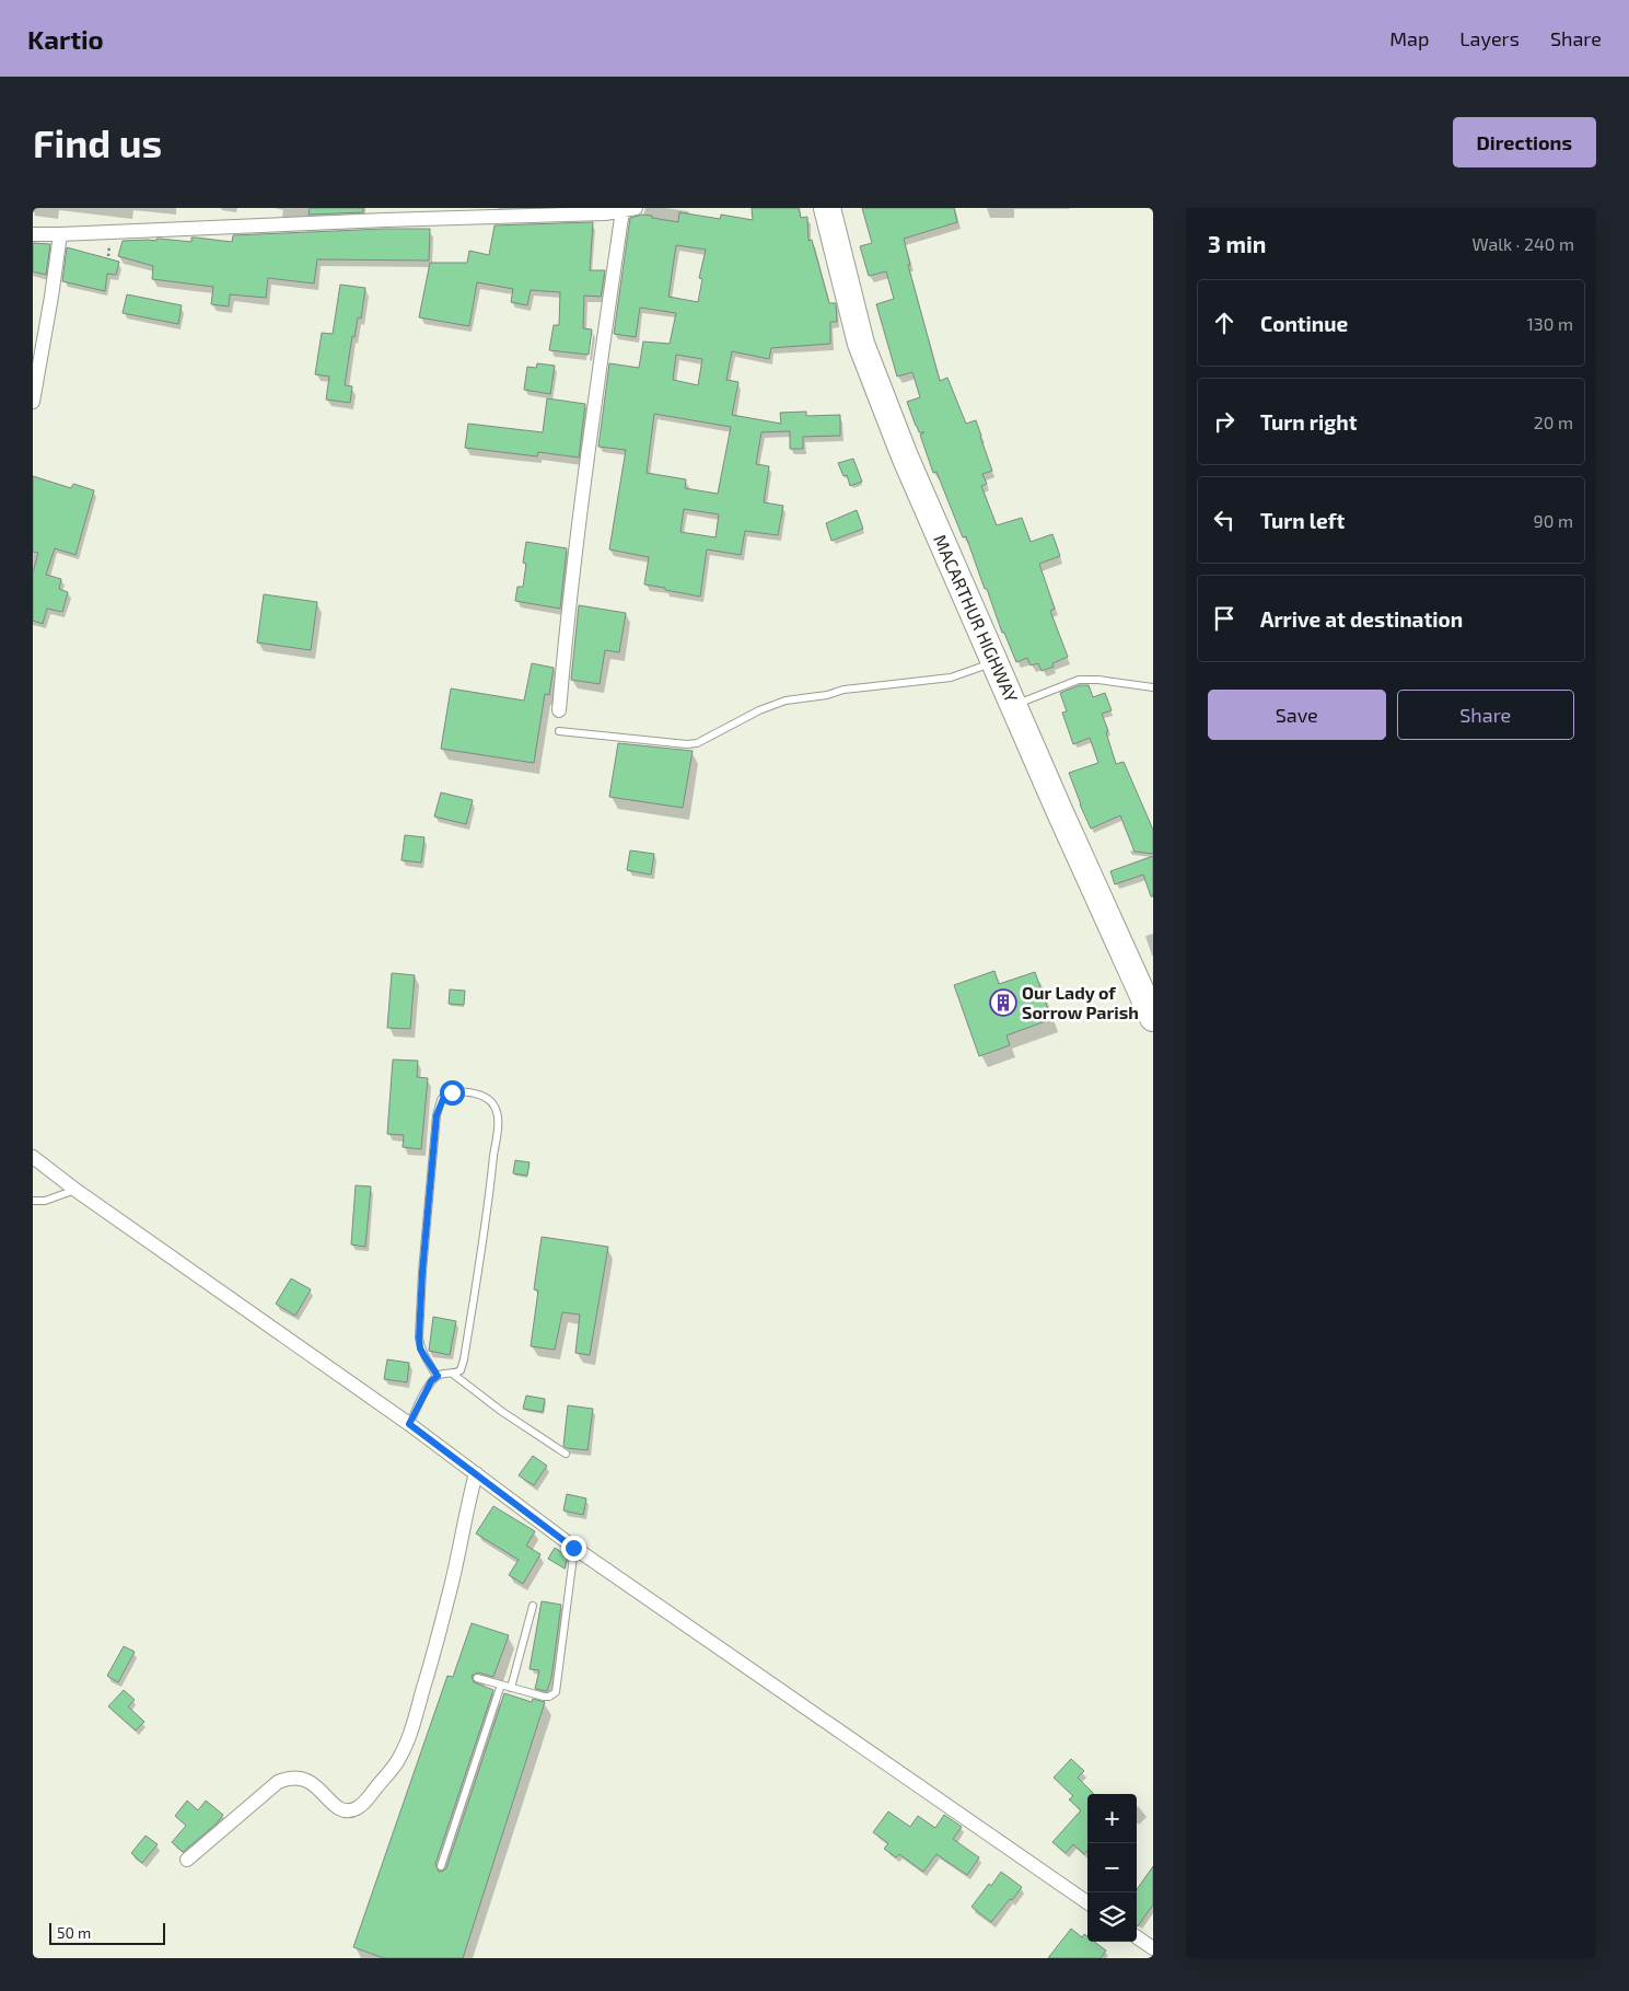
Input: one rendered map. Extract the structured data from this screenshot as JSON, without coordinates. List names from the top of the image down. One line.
{"streets":{"highway":["MACARTHUR HIGHWAY"]},"places":{"building":["Our Lady of Sorrow Parish"]},"scale_bar":"50 m","page":{"header":"Kartio","nav":["Map","Layers","Share"],"buttons":["Directions",["Save","Share"]],"title":"Find us","heading":["3 min","Walk · 240 m"],"list":[["Continue","130 m"],["Turn right","20 m"],["Turn left","90 m"],"Arrive at destination"],"map_buttons":["+","−"],"scale":"50 m"}}
